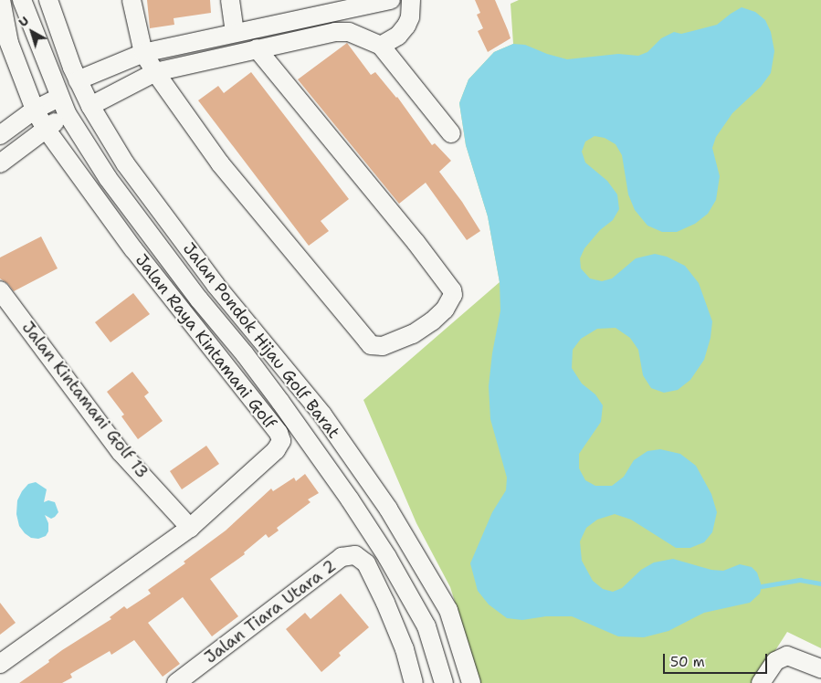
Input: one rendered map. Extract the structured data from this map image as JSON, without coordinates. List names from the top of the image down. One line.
{"streets":{"street":["Jalan Pondok Hijau Golf Barat","Jalan Raya Kintamani Golf","Jalan Kintamani Golf 13","Jalan Tiara Utara 2"]},"crossings":[["Jalan Raya Kintamani Golf","Jalan Kintamani Golf 13"]],"scale_bar":"50 m","north":"top left"}
